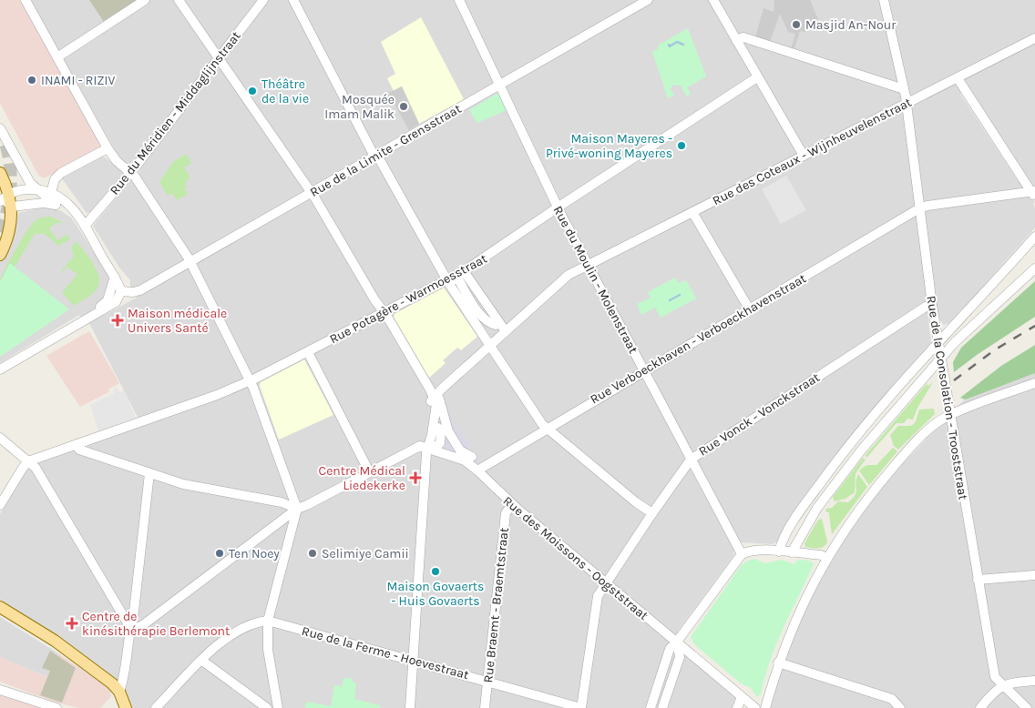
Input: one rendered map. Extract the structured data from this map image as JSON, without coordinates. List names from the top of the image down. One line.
{"streets":{"street":["Rue du Méridien - Middaglijnstraat","Rue de la Limite - Grensstraat","Rue des Coteaux - Wijnheuvelenstraat","Rue du Moulin - Molenstraat","Rue Potagère - Warmoesstraat","Rue Verboeckhaven - Verboeckhavenstraat","Rue de la Consolation - Trooststraat","Rue Vonck - Vonckstraat","Rue des Moissons - Oogststraat","Rue Braemt - Braemtstraat","Rue de la Ferme - Hoevestraat"]},"crossings":[["Rue de la Limite - Grensstraat","Rue du Moulin - Molenstraat"],["Rue des Coteaux - Wijnheuvelenstraat","Rue du Moulin - Molenstraat"],["Rue des Coteaux - Wijnheuvelenstraat","Rue de la Consolation - Trooststraat"],["Rue du Moulin - Molenstraat","Rue Potagère - Warmoesstraat"],["Rue du Moulin - Molenstraat","Rue Verboeckhaven - Verboeckhavenstraat"],["Rue du Moulin - Molenstraat","Rue Vonck - Vonckstraat"],["Rue Verboeckhaven - Verboeckhavenstraat","Rue de la Consolation - Trooststraat"],["Rue Verboeckhaven - Verboeckhavenstraat","Rue des Moissons - Oogststraat"],["Rue de la Consolation - Trooststraat","Rue Vonck - Vonckstraat"],["Rue Vonck - Vonckstraat","Rue des Moissons - Oogststraat"],["Rue Vonck - Vonckstraat","Rue de la Ferme - Hoevestraat"],["Rue des Moissons - Oogststraat","Rue Braemt - Braemtstraat"],["Rue Braemt - Braemtstraat","Rue de la Ferme - Hoevestraat"]],"places":{"other":["Masjid An-Nour","INAMI - RIZIV","Théâtre de la vie","Mosquée Imam Malik","Maison Mayeres - Privé-woning Mayeres","Ten Noey","Selimiye Camii","Maison Govaerts - Huis Govaerts"],"health":["Maison médicale Univers Santé","Centre Médical Liedekerke","Centre de kinésithérapie Berlemont"]}}
